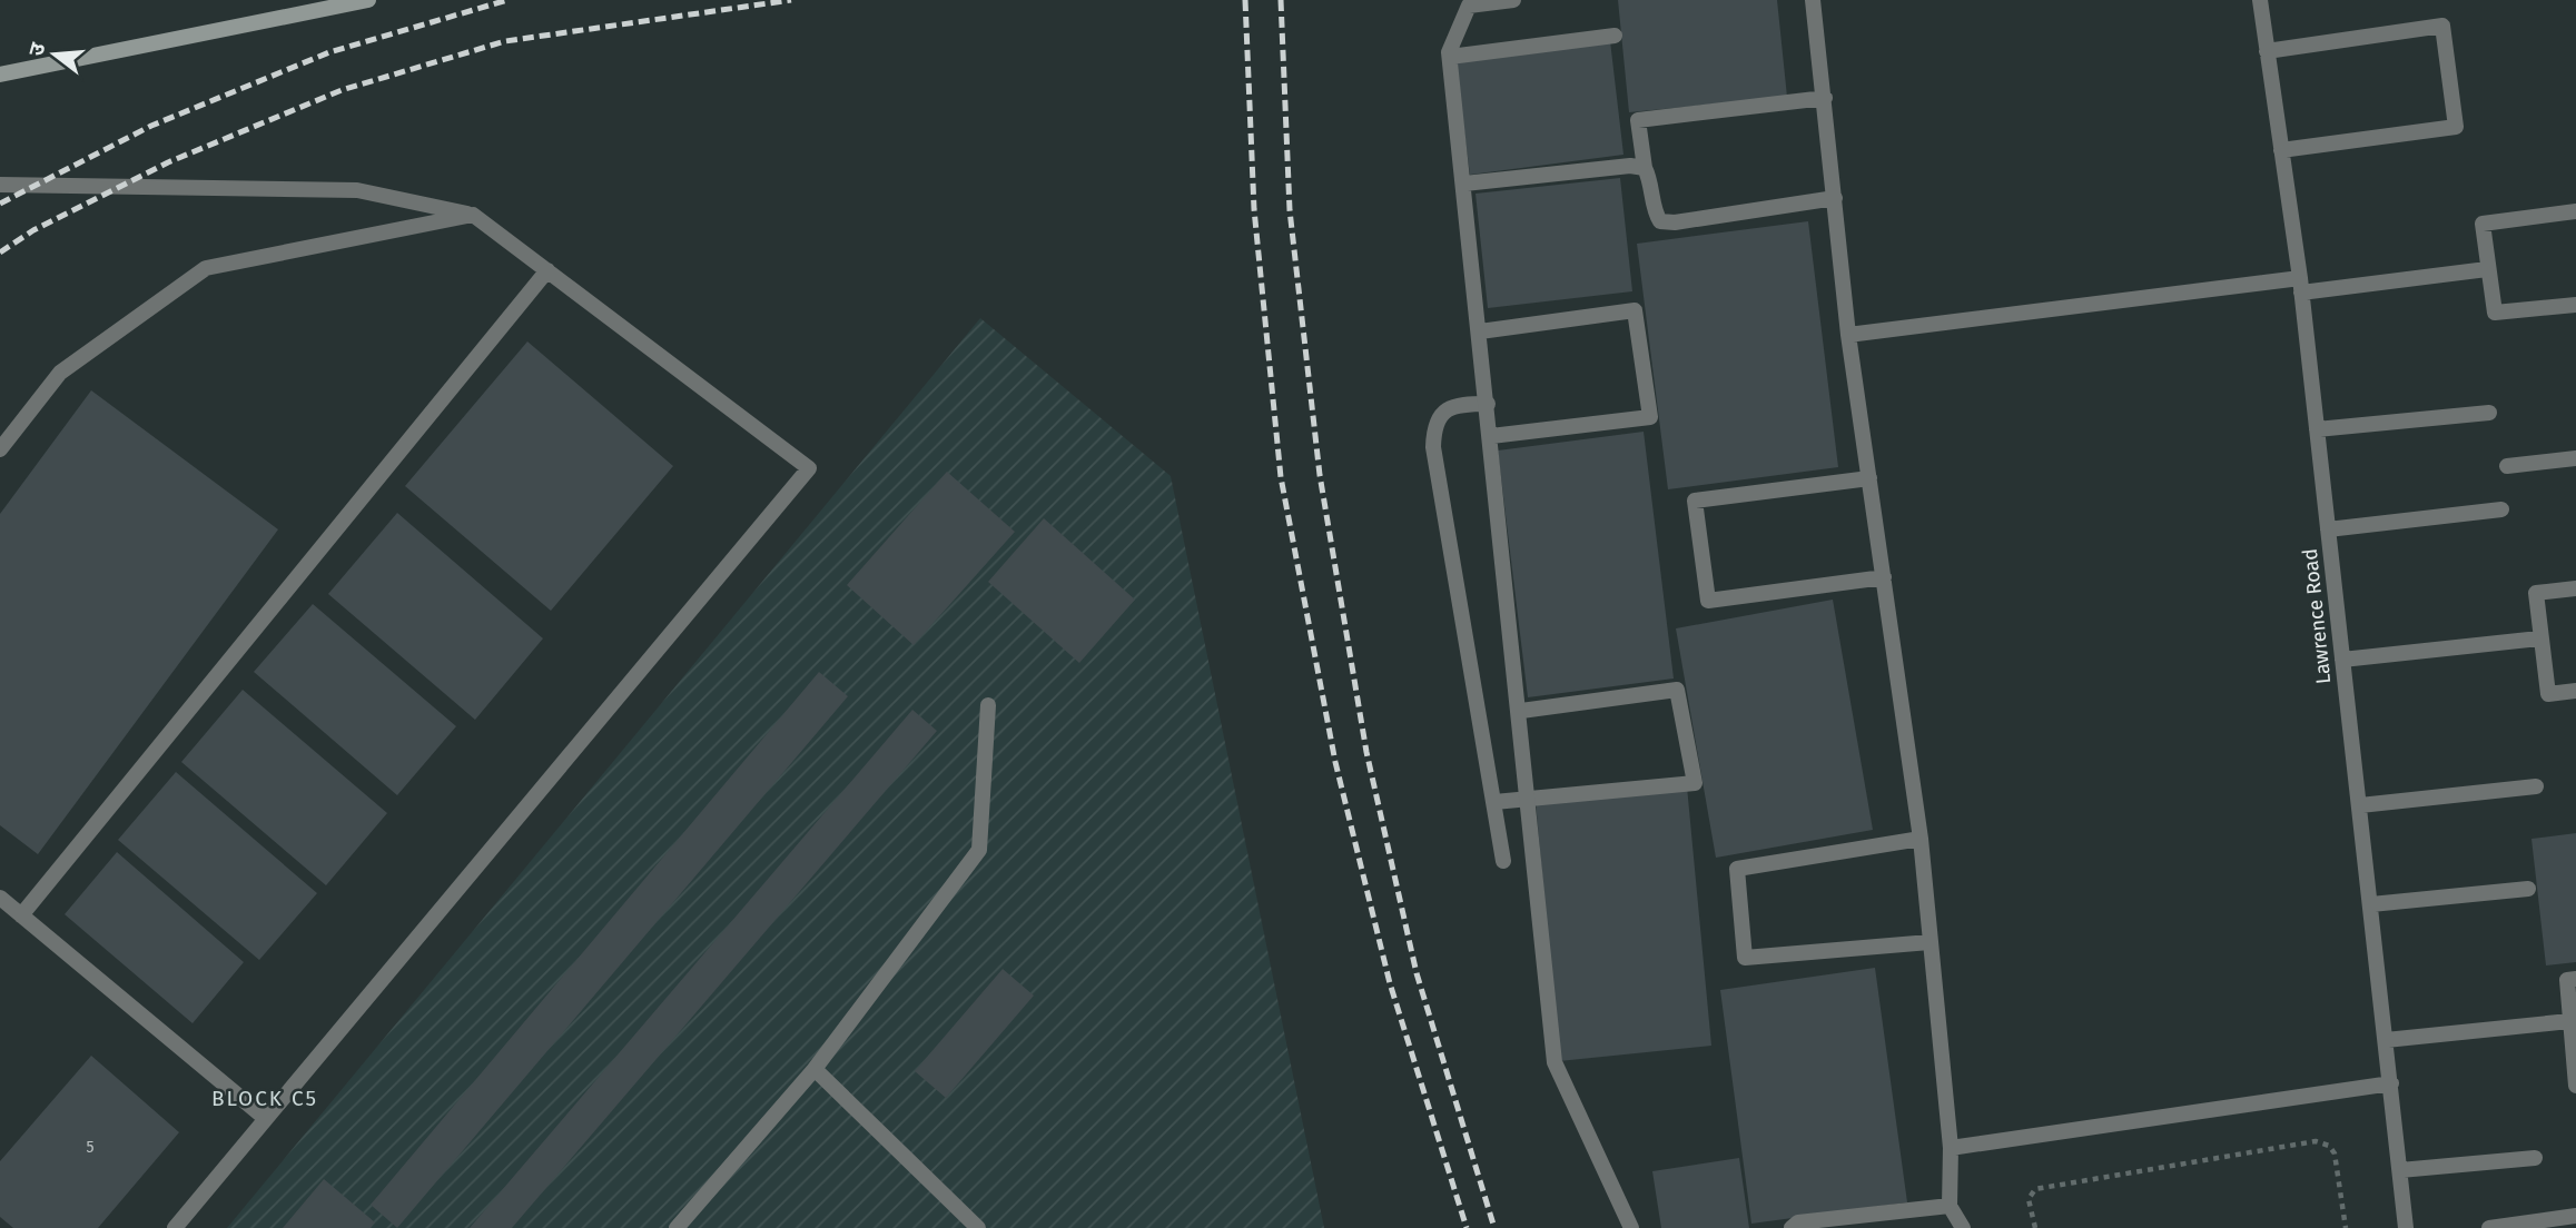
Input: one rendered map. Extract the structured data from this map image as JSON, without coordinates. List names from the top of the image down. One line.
{"streets":{"street":["Lawrence Road"]},"districts":["BLOCK C5"],"house_numbers":["5"],"north":"left"}
